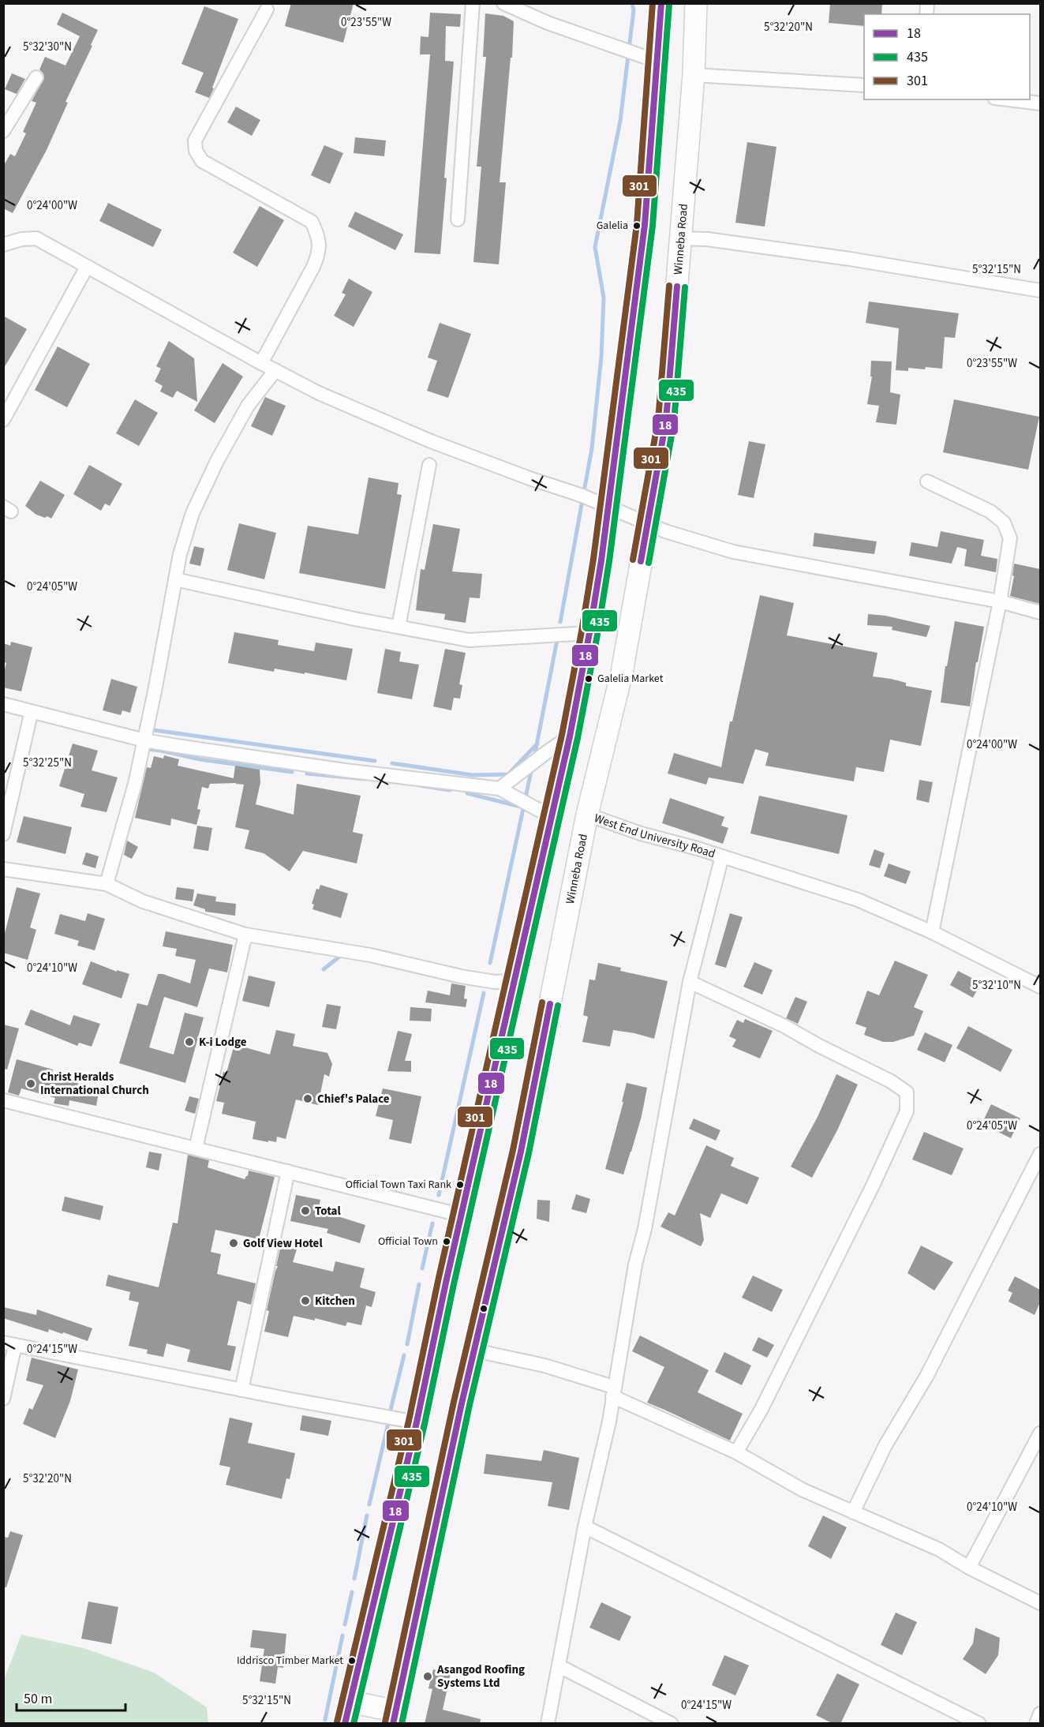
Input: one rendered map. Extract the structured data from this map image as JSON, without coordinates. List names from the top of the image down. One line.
{"streets":{"highway":["Winneba Road"],"street":["West End University Road"]},"crossings":[["Winneba Road","West End University Road"]],"places":["Galelia","Galelia Market","K-i Lodge","Christ Heralds International Church","Chief's Palace","Official Town Taxi Rank","Total","Official Town","Golf View Hotel","Kitchen","Iddrisco Timber Market","Asangod Roofing Systems Ltd"],"lines":["transit line 18","transit line 301","transit line 435"],"legend":["18","435","301"],"scale_bar":"50 m","coordinates":["0°23'55\"W","5°32'20\"N","5°32'30\"N","0°24'00\"W","5°32'15\"N","0°24'05\"W","5°32'25\"N","0°24'10\"W","5°32'10\"N","0°24'15\"W"]}
